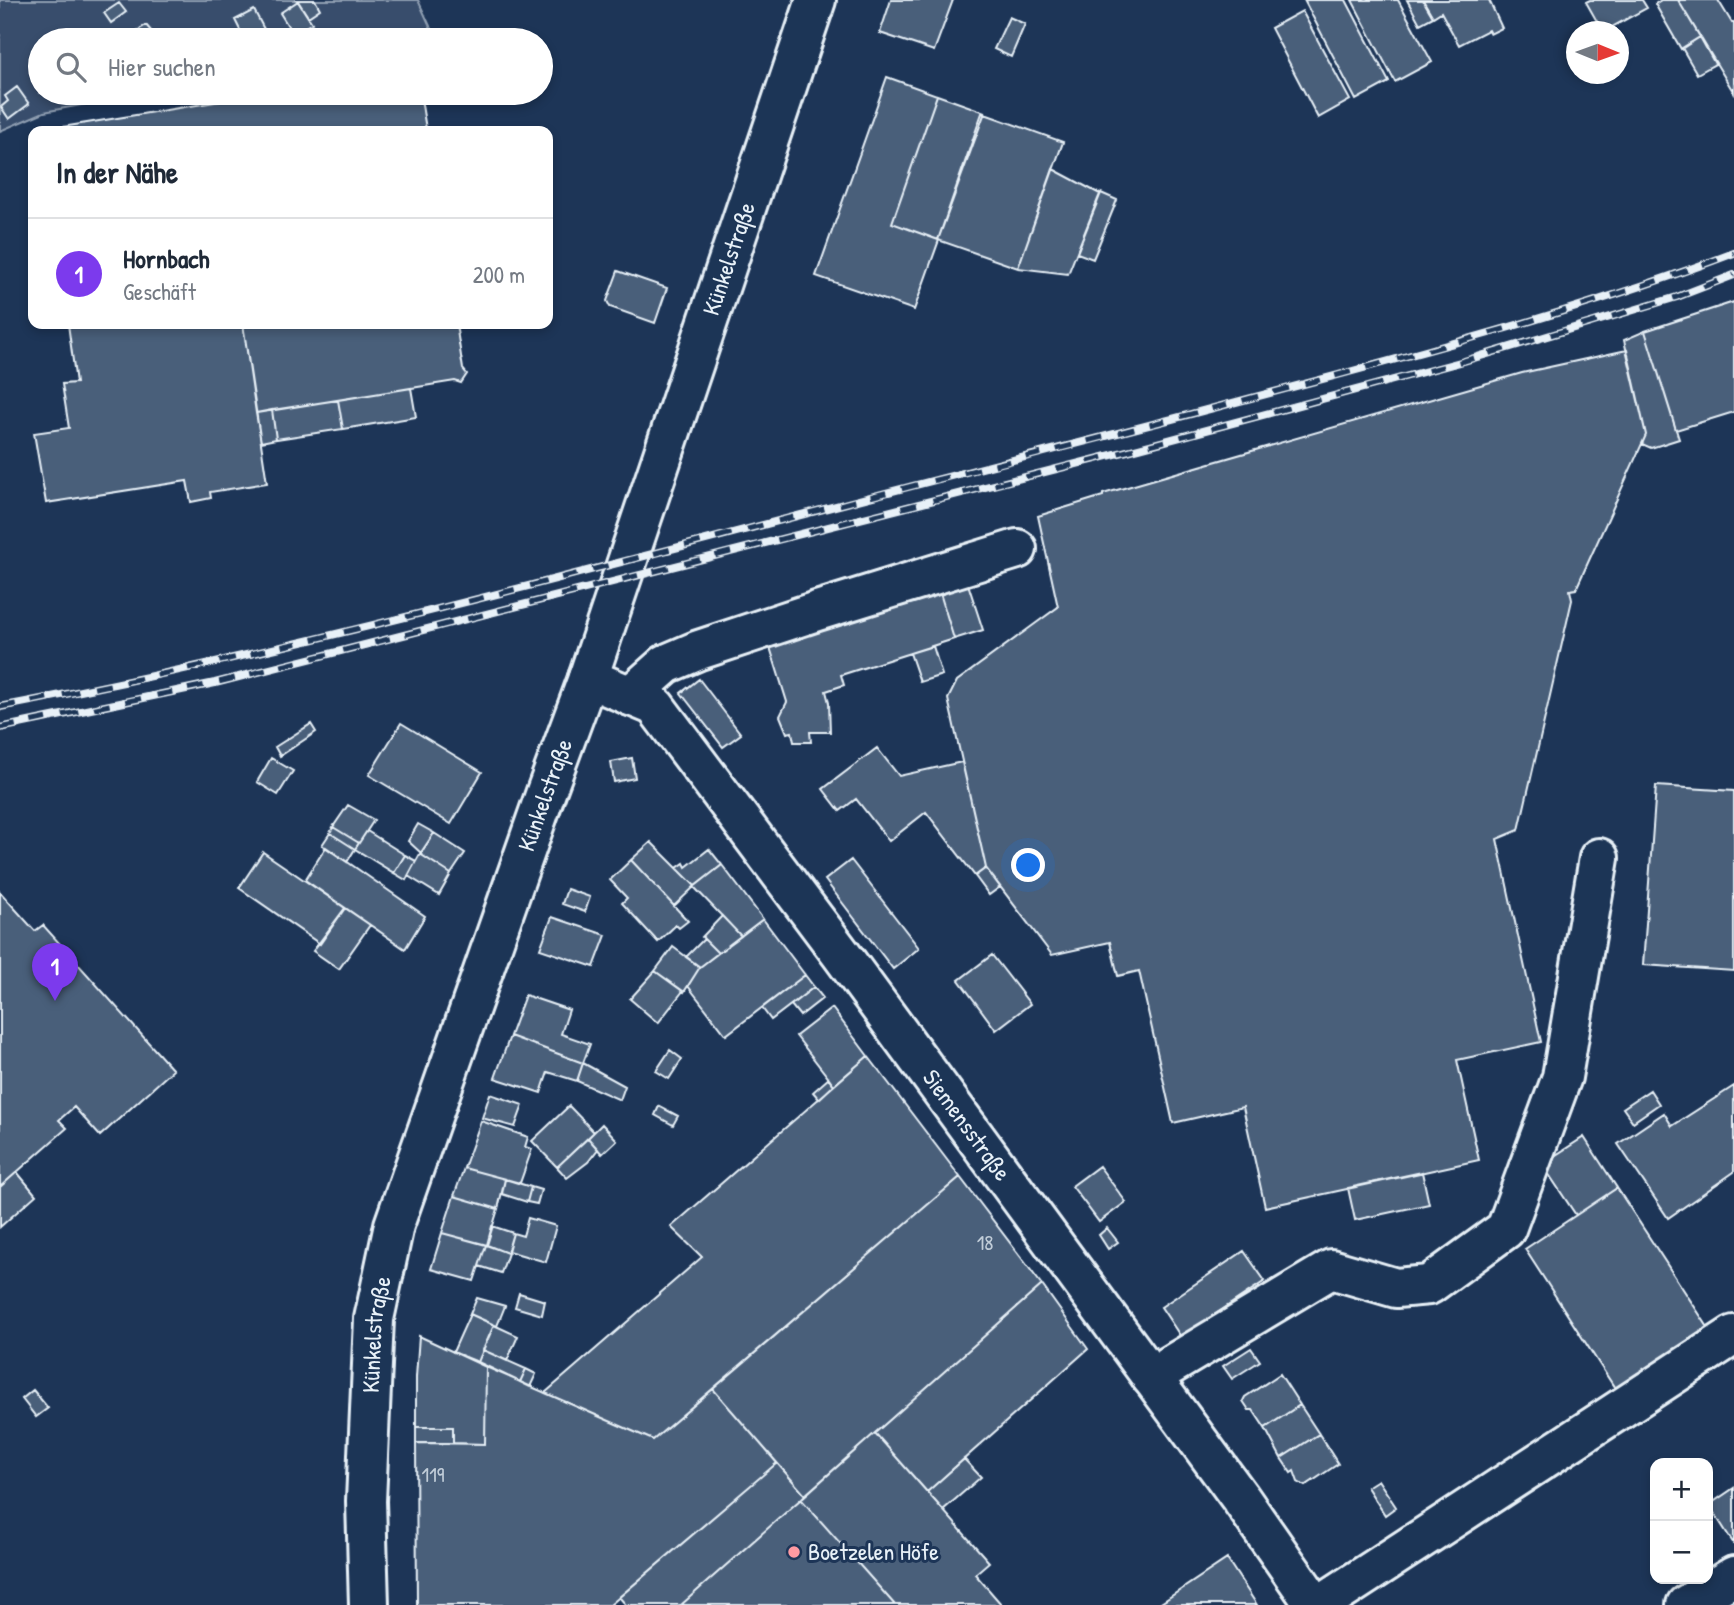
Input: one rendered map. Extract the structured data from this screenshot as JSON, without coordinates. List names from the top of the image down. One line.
{"streets":{"street":["Künkelstraße","Siemensstraße"]},"crossings":[["Künkelstraße","Siemensstraße"]],"places":["Boetzelen Höfe"],"house_numbers":["18","119"],"north":"right","page":{"search":"Hier suchen","heading":"In der Nähe","list":[{"mark":"1","name":"Hornbach","note":"Geschäft","value":"200 m"}],"pins":"1","map_buttons":["+","−"]}}
